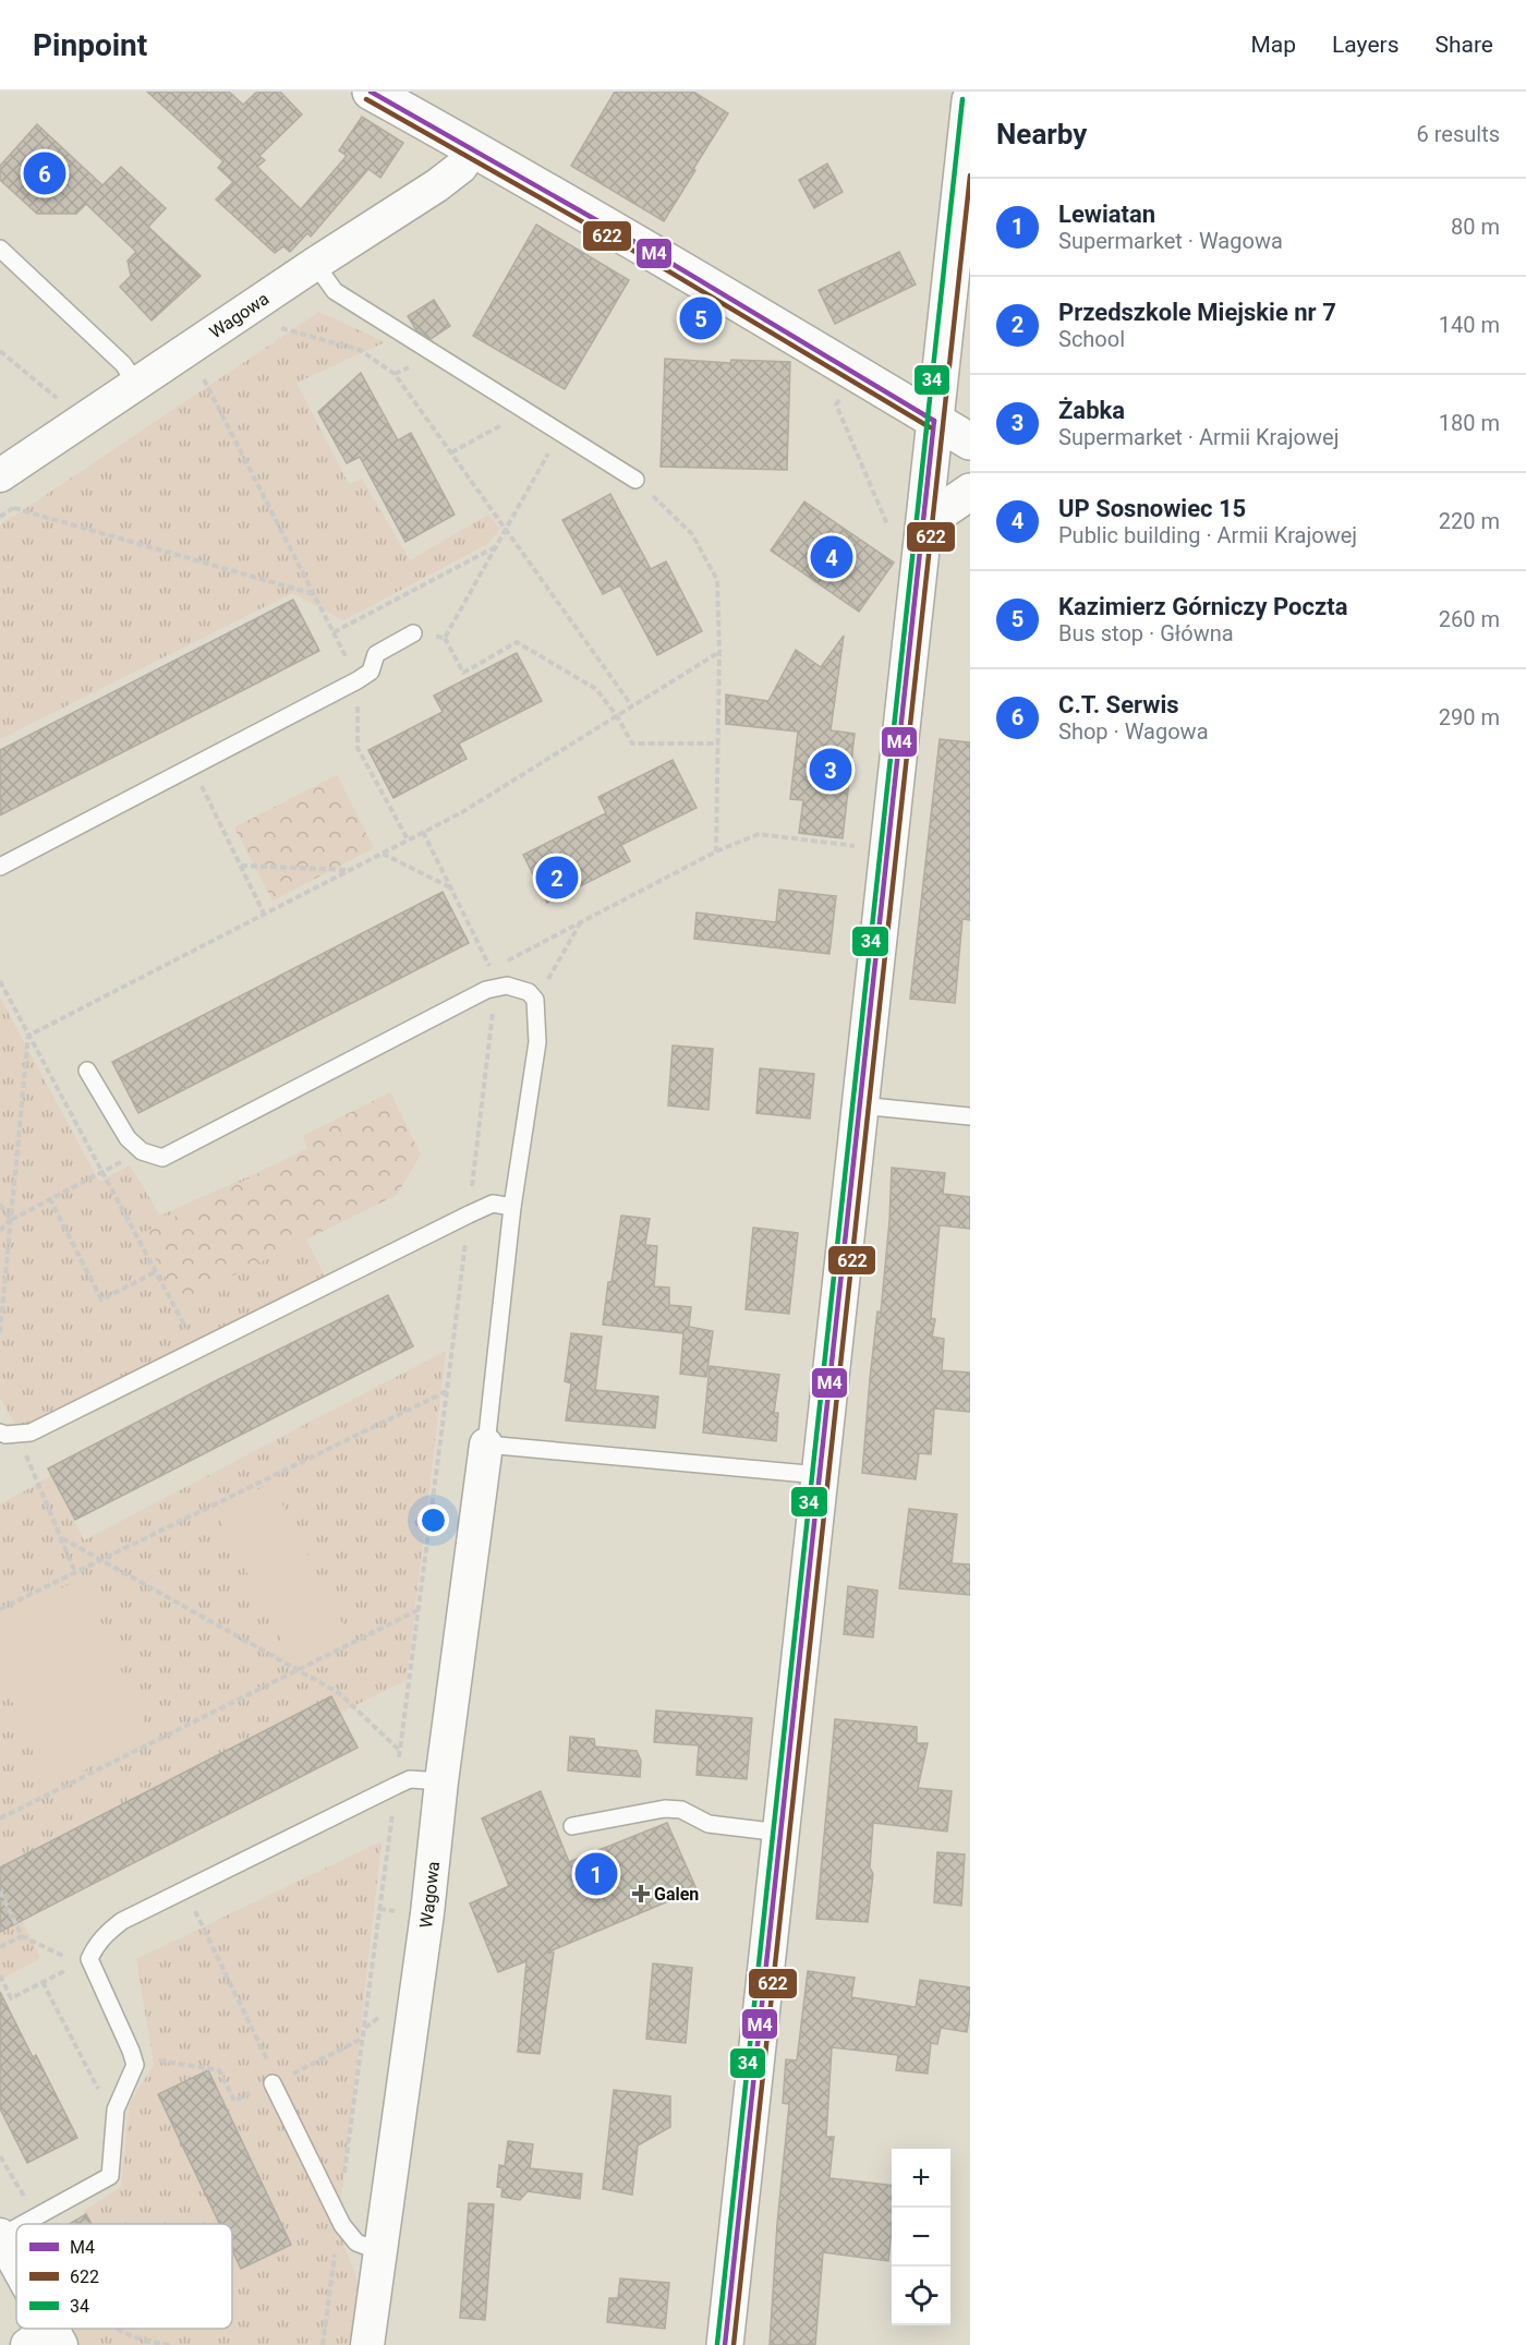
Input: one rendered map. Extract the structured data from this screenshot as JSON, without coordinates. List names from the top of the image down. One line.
{"streets":{"street":["Wagowa"]},"places":{"health":["Galen"]},"lines":["transit line M4","transit line 622","transit line 34"],"legend":["M4","622","34"],"page":{"header":"Pinpoint","nav":["Map","Layers","Share"],"heading":["Nearby","6 results"],"pins":["6","5","4","3","2","1"],"list":[{"mark":"1","name":"Lewiatan","note":"Supermarket · Wagowa","value":"80 m"},{"mark":"2","name":"Przedszkole Miejskie nr 7","note":"School","value":"140 m"},{"mark":"3","name":"Żabka","note":"Supermarket · Armii Krajowej","value":"180 m"},{"mark":"4","name":"UP Sosnowiec 15","note":"Public building · Armii Krajowej","value":"220 m"},{"mark":"5","name":"Kazimierz Górniczy Poczta","note":"Bus stop · Główna","value":"260 m"},{"mark":"6","name":"C.T. Serwis","note":"Shop · Wagowa","value":"290 m"}],"map_buttons":["+","−"]}}
